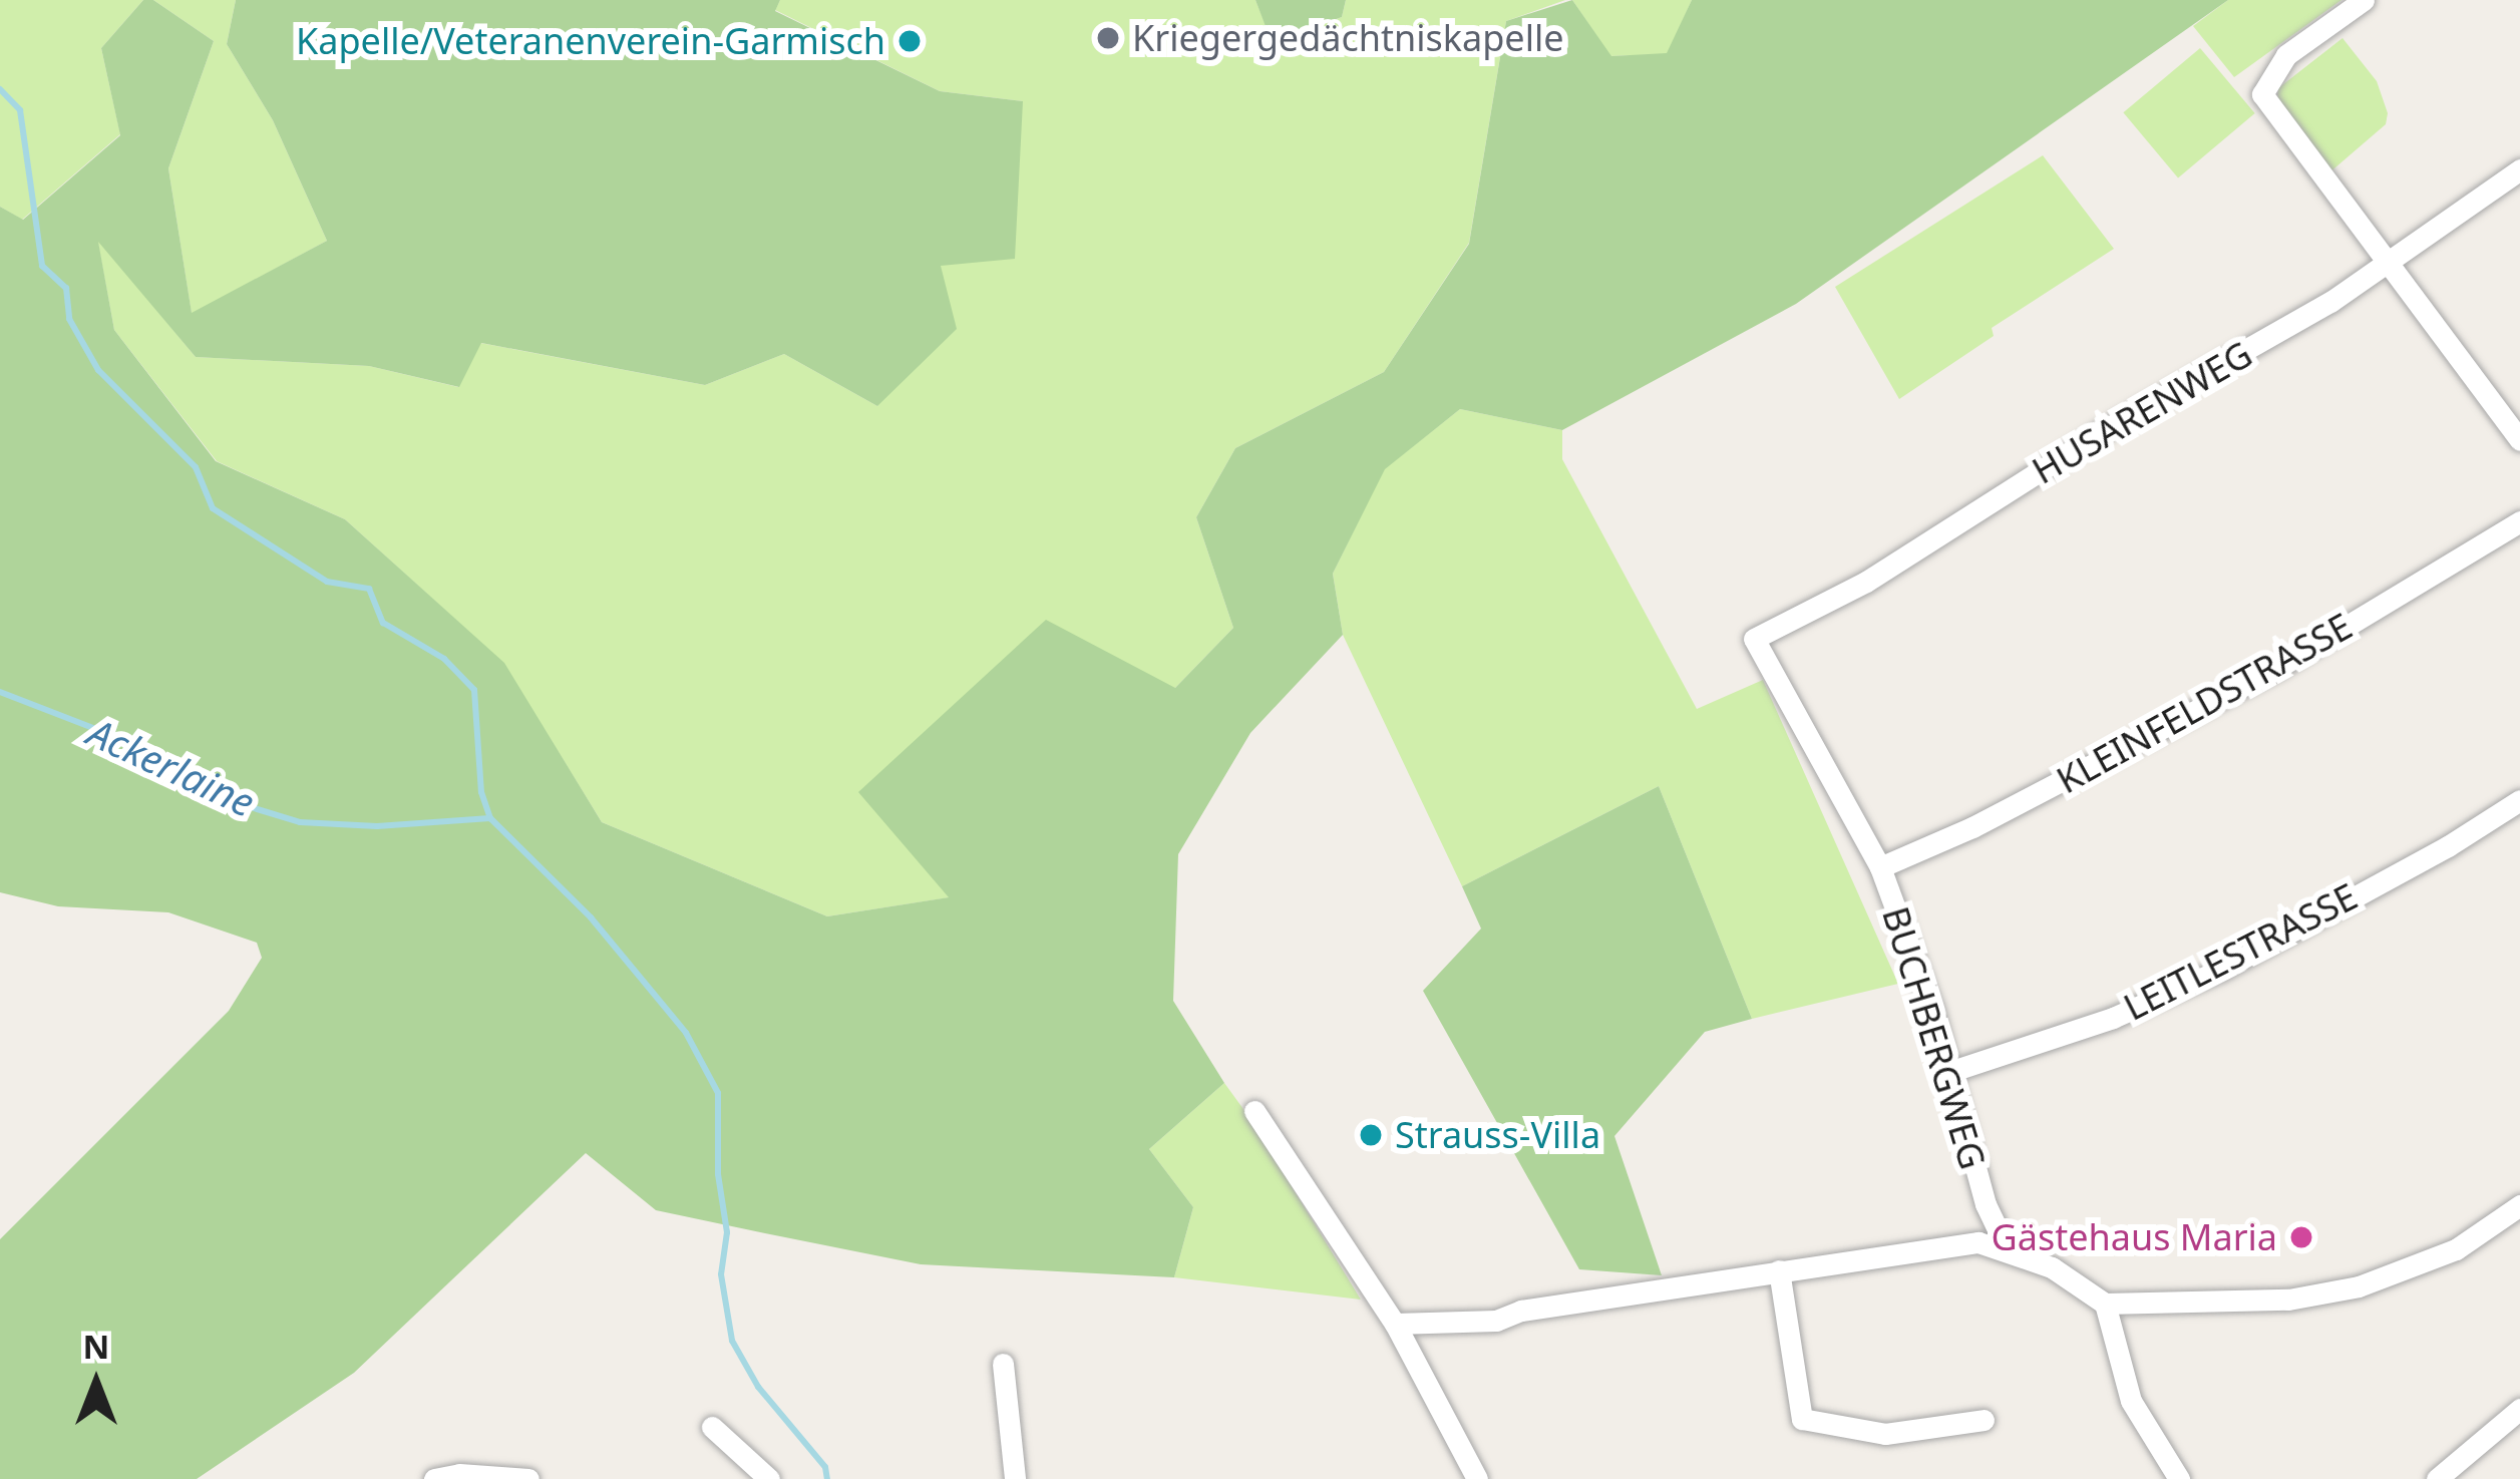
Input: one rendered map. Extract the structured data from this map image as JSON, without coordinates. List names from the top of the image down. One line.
{"streets":{"street":["HUSARENWEG","KLEINFELDSTRASSE","LEITLESTRASSE","BUCHBERGWEG"]},"crossings":[["HUSARENWEG","BUCHBERGWEG"],["KLEINFELDSTRASSE","BUCHBERGWEG"],["LEITLESTRASSE","BUCHBERGWEG"]],"water":["Ackerlaine"],"places":["Kriegergedächtniskapelle","Kapelle/Veteranenverein-Garmisch","Strauss-Villa","Gästehaus Maria"],"north":"top"}
